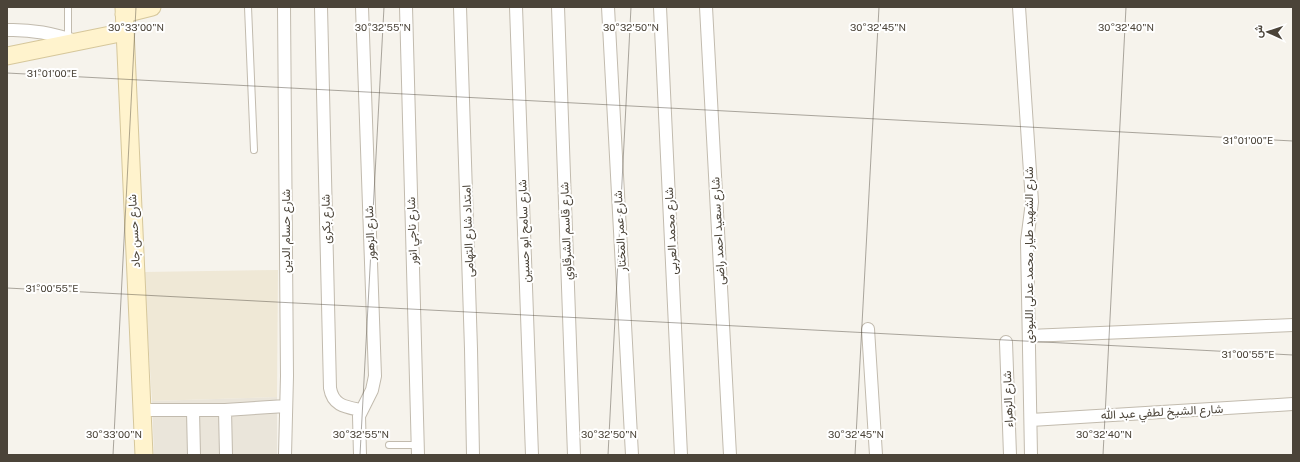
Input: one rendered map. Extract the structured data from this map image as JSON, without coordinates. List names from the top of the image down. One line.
{"streets":{"main road":["شارع حسن جاد"],"street":["شارع بكرى","شارع حسام الدين","شارع ناجي انور","امتداد شارع التهامى","شارع سامح ابو حسين","شارع قاسم الشرقاوي","شارع عمر المختار","شارع محمد العربى","شارع سعيد احمد راضى","شارع الزهور","شارع الشهيد طيار محمد عدلى اللبودى","شارع الزهراء","شارع الشيخ لطفي عبد الله"]},"crossings":[["شارع بكرى","شارع الزهور"],["شارع الشهيد طيار محمد عدلى اللبودى","شارع الشيخ لطفي عبد الله"]],"north":"left","coordinates":["30°33'00\"N","30°32'55\"N","30°32'50\"N","30°32'45\"N","30°32'40\"N","31°01'00\"E","31°00'55\"E"]}
